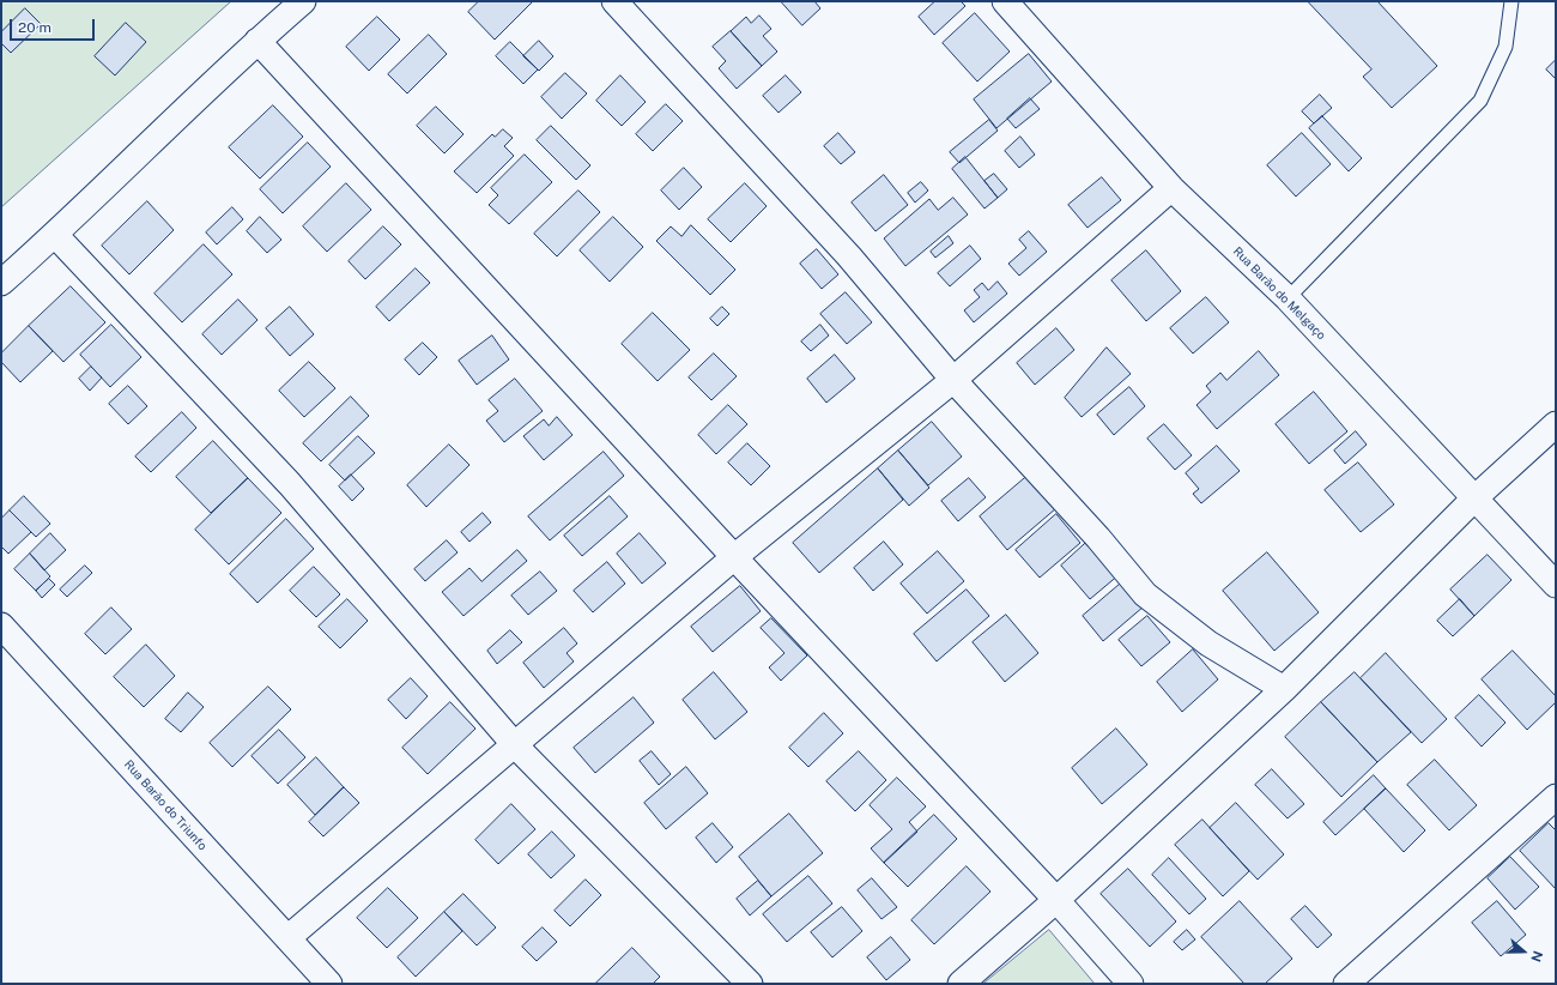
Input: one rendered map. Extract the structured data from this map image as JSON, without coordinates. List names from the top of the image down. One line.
{"streets":{"street":["Rua Barão do Melgaço","Rua Barão do Triunfo"]},"scale_bar":"20 m","north":"right"}
